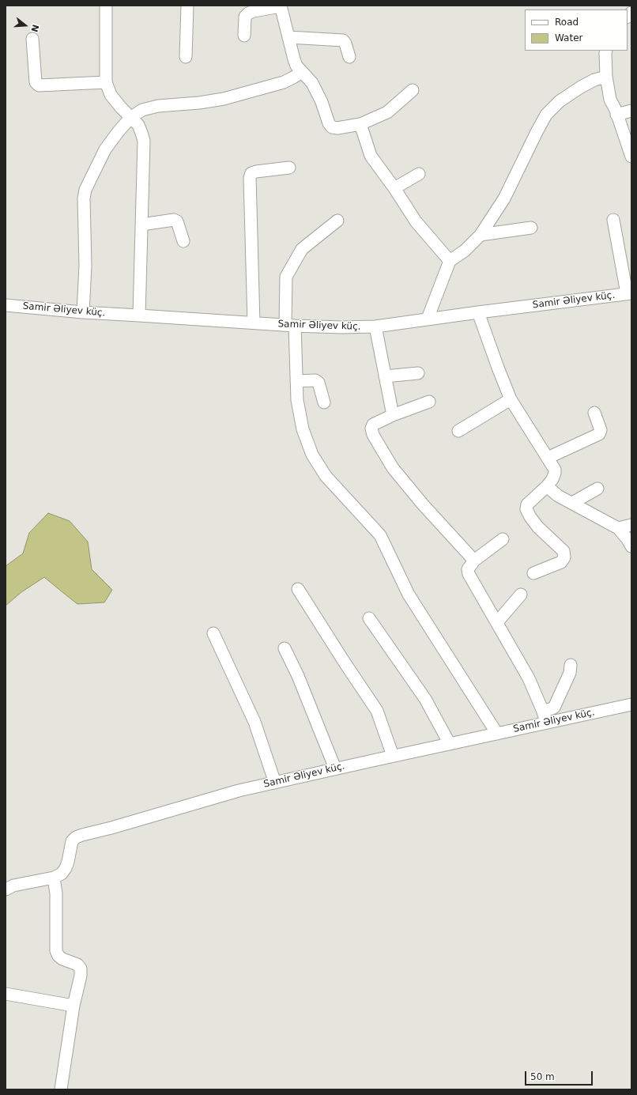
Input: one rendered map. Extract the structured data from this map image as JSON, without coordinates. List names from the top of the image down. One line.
{"streets":{"street":["Samir Əliyev küç."]},"legend":["Road","Water"],"scale_bar":"50 m","north":"right"}
